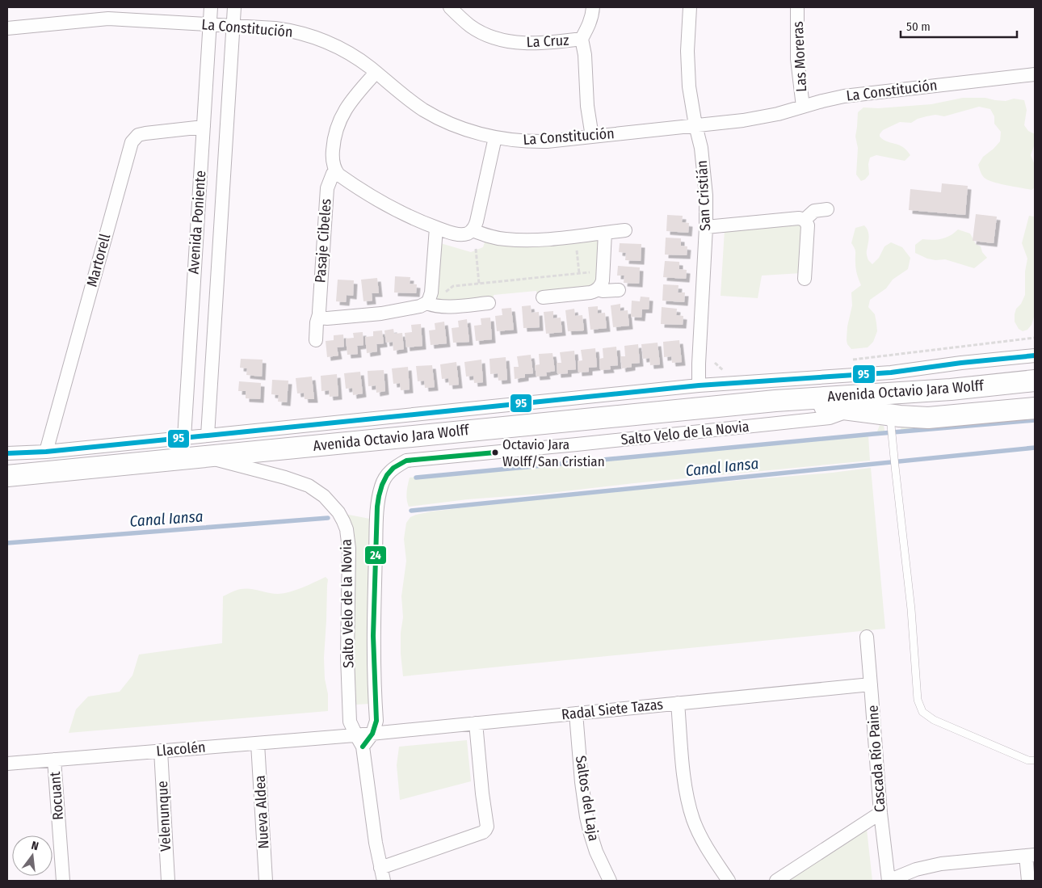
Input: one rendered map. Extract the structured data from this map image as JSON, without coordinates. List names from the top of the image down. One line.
{"streets":{"main road":["Avenida Octavio Jara Wolff"],"street":["La Constitución","La Cruz","Las Moreras","San Cristián","Avenida Poniente","Pasaje Cibeles","Martorell","Salto Velo de la Novia","Radal Siete Tazas","Llacolén","Cascada Río Paine","Rocuant","Saltos del Laja","Nueva Aldea","Velenunque"]},"crossings":[["La Constitución","La Cruz"],["La Constitución","Las Moreras"],["La Constitución","San Cristián"],["La Constitución","Avenida Poniente"],["San Cristián","Avenida Octavio Jara Wolff"],["Avenida Poniente","Martorell"],["Avenida Poniente","Avenida Octavio Jara Wolff"],["Martorell","Avenida Octavio Jara Wolff"],["Avenida Octavio Jara Wolff","Salto Velo de la Novia"],["Salto Velo de la Novia","Radal Siete Tazas"],["Salto Velo de la Novia","Llacolén"],["Radal Siete Tazas","Cascada Río Paine"],["Radal Siete Tazas","Saltos del Laja"],["Llacolén","Rocuant"],["Llacolén","Nueva Aldea"],["Llacolén","Velenunque"]],"water":["Canal Iansa"],"places":["Octavio Jara Wolff/San Cristian"],"lines":["transit line 95","transit line 24"],"scale_bar":"50 m","north":"top"}
